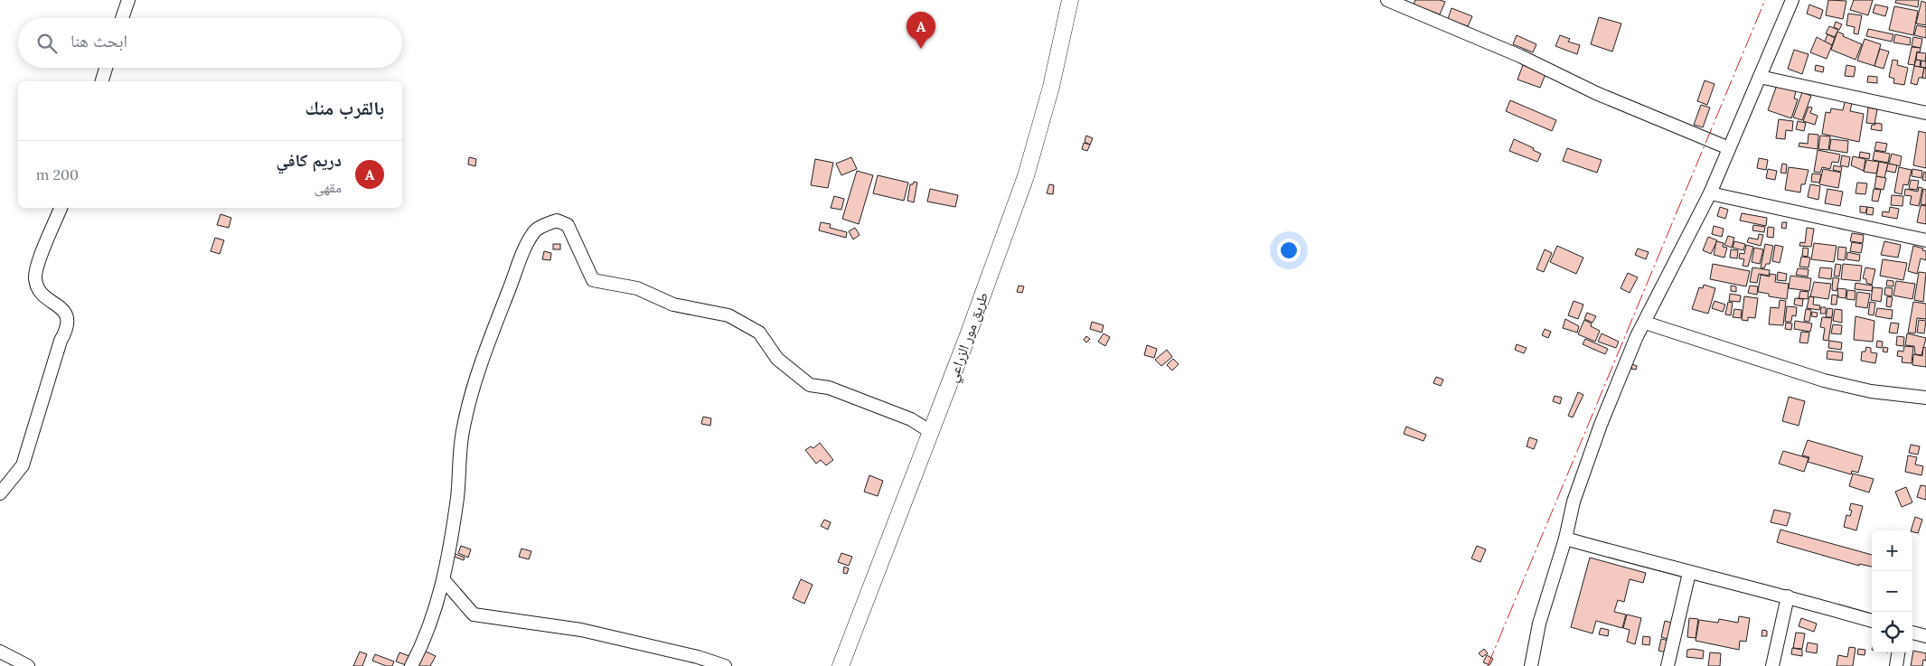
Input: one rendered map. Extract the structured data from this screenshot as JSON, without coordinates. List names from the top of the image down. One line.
{"streets":{"street":["طريق مور الزراعي"]},"page":{"pins":"A","search":"ابحث هنا","heading":"بالقرب منك","list":[{"mark":"A","name":"دريم كافي","note":"مقهى","value":"200 m"}],"map_buttons":["+","−"]}}
